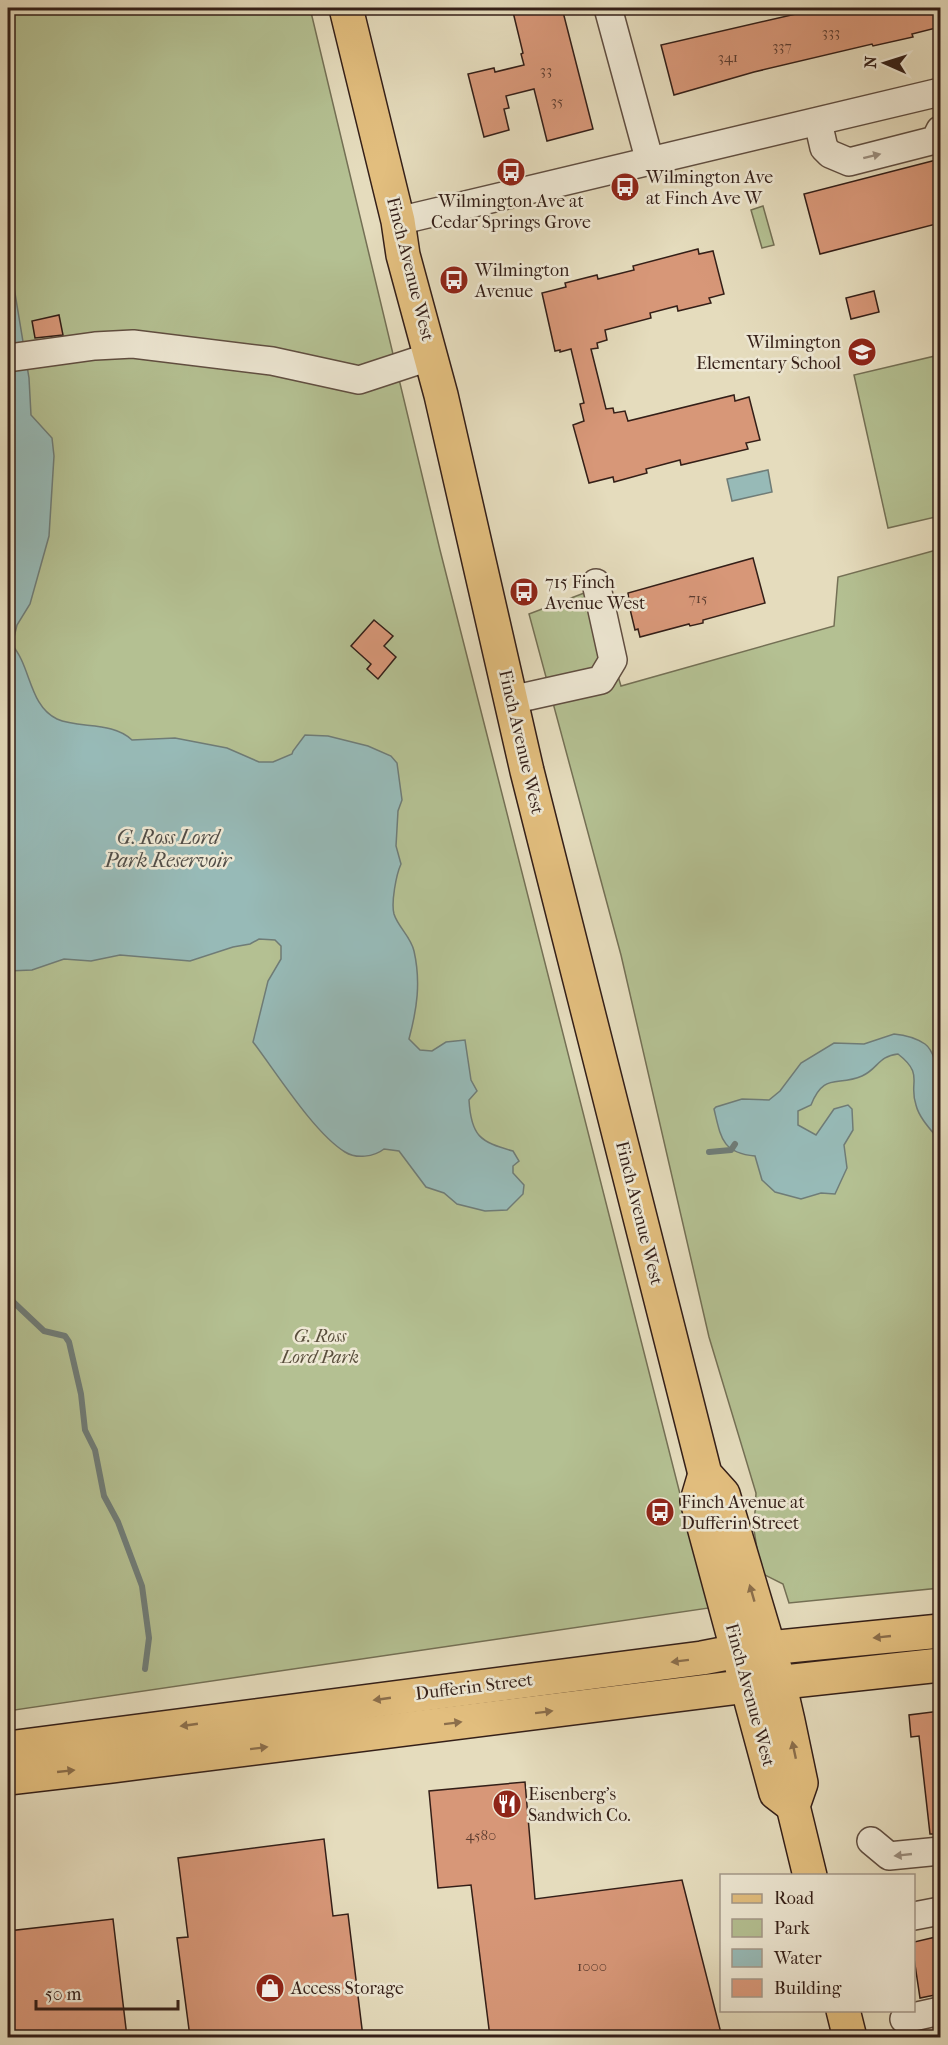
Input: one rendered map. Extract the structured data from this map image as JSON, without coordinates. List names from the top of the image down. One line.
{"streets":{"main road":["Finch Avenue West","Dufferin Street"]},"crossings":[["Finch Avenue West","Dufferin Street"]],"water":["G. Ross Lord Park Reservoir"],"parks":["G. Ross Lord Park"],"places":{"bus stop":["Wilmington Ave at Cedar Springs Grove","Wilmington Ave at Finch Ave W","Wilmington Avenue","715 Finch Avenue West","Finch Avenue at Dufferin Street"],"school or university":["Wilmington Elementary School"],"restaurant":["Eisenberg’s Sandwich Co."],"shop":["Access Storage"]},"house_numbers":["333","337","341","33","35","715","4580","1000"],"legend":["Road","Park","Water","Building"],"scale_bar":"50 m","north":"left"}
